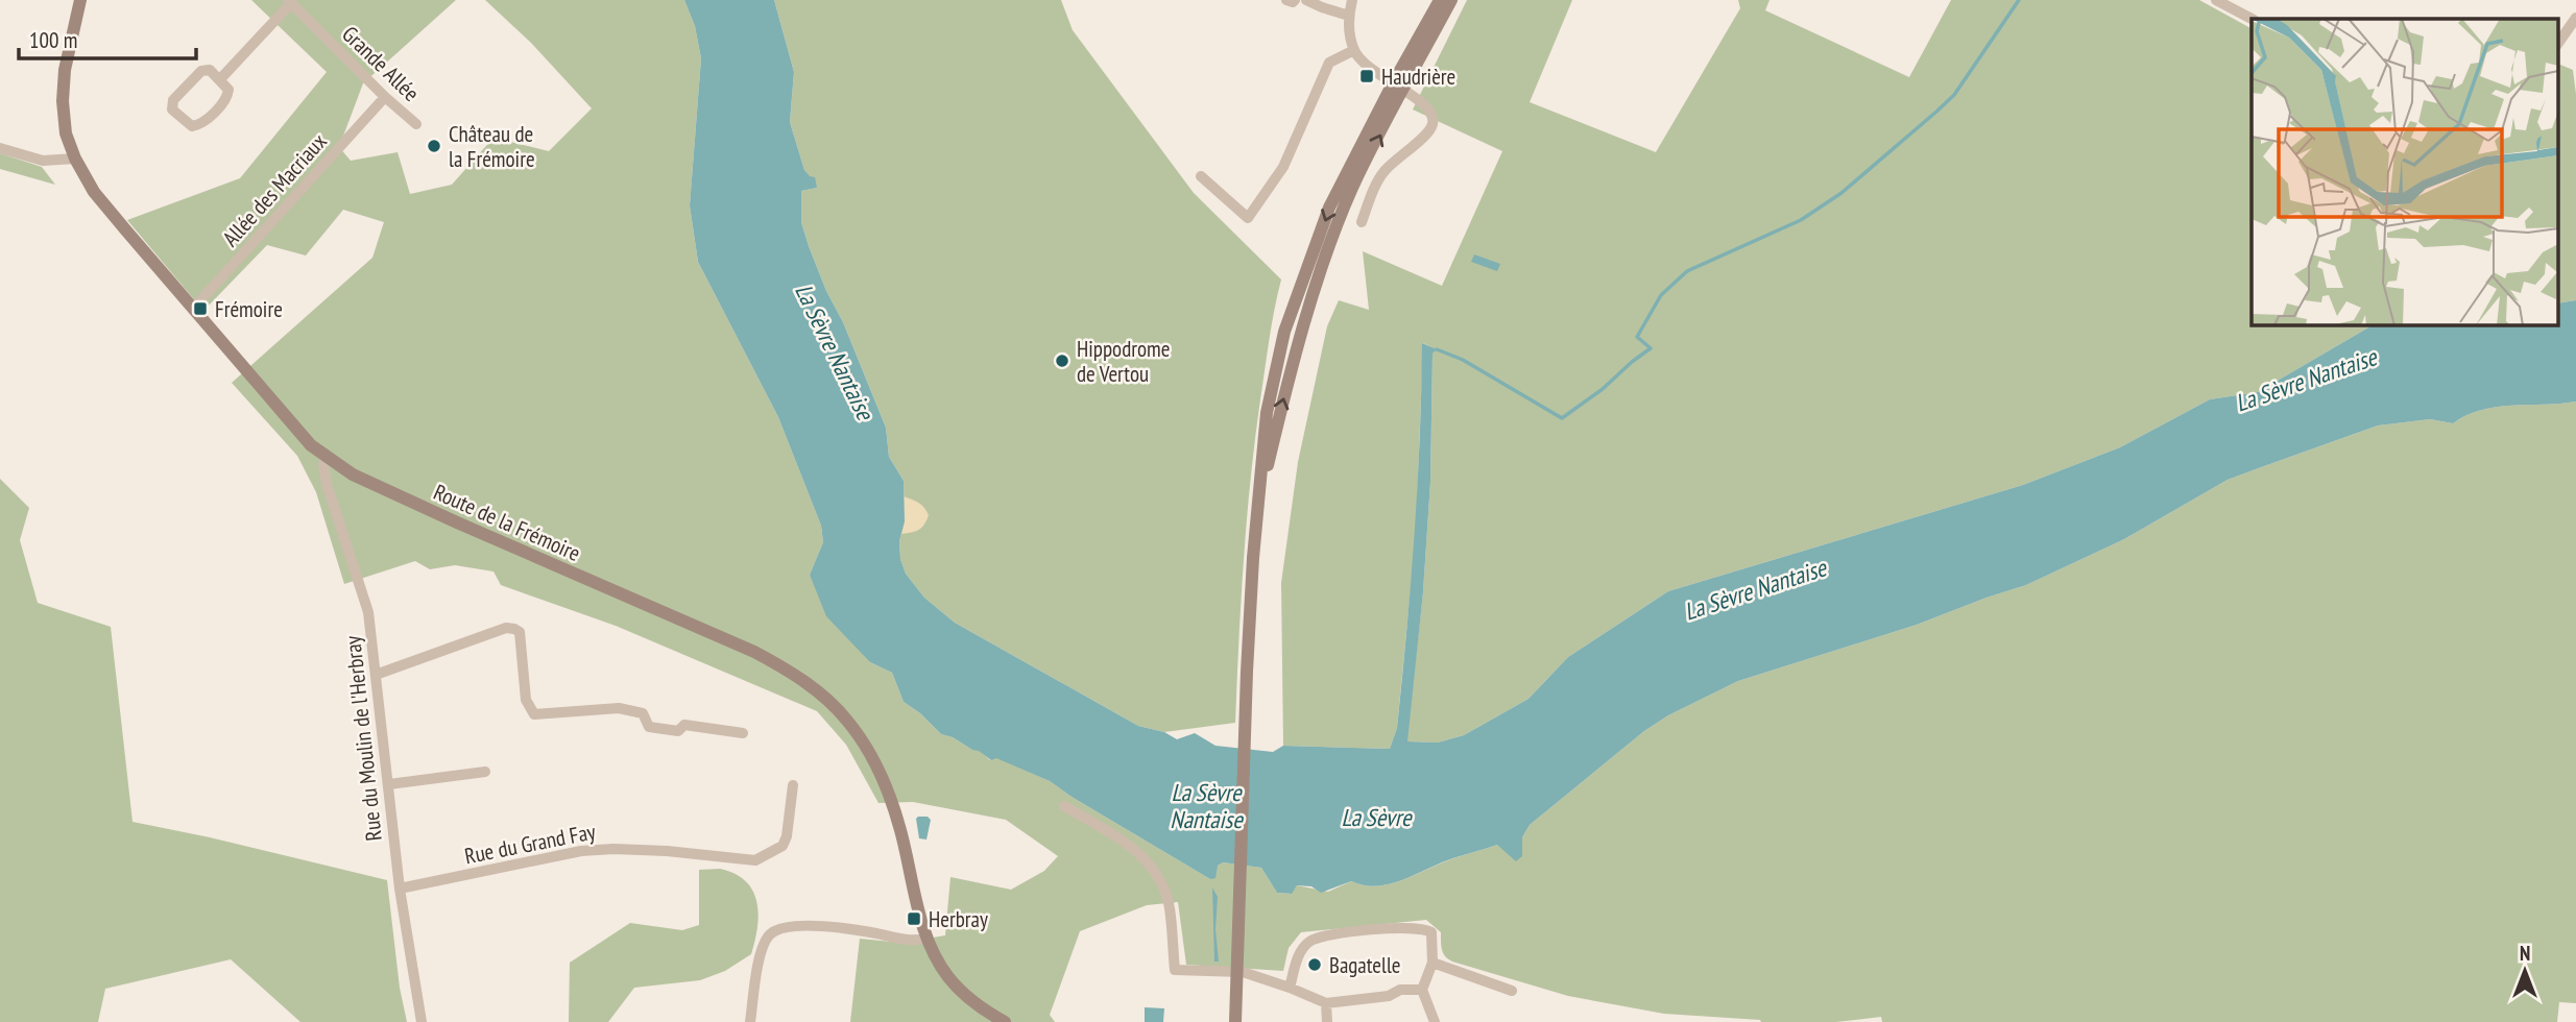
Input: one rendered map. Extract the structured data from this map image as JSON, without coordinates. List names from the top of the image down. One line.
{"streets":{"street":["Grande Allée","Allée des Macriaux","Route de la Frémoire","Rue du Moulin de l'Herbray","Rue du Grand Fay"]},"crossings":[["Grande Allée","Allée des Macriaux"],["Allée des Macriaux","Route de la Frémoire"],["Route de la Frémoire","Rue du Moulin de l'Herbray"],["Rue du Moulin de l'Herbray","Rue du Grand Fay"]],"water":["La Sèvre Nantaise","La Sèvre"],"places":{"transit":["Haudrière","Frémoire","Herbray"],"other":["Château de la Frémoire","Hippodrome de Vertou","Bagatelle"]},"scale_bar":"100 m","north":"top"}
